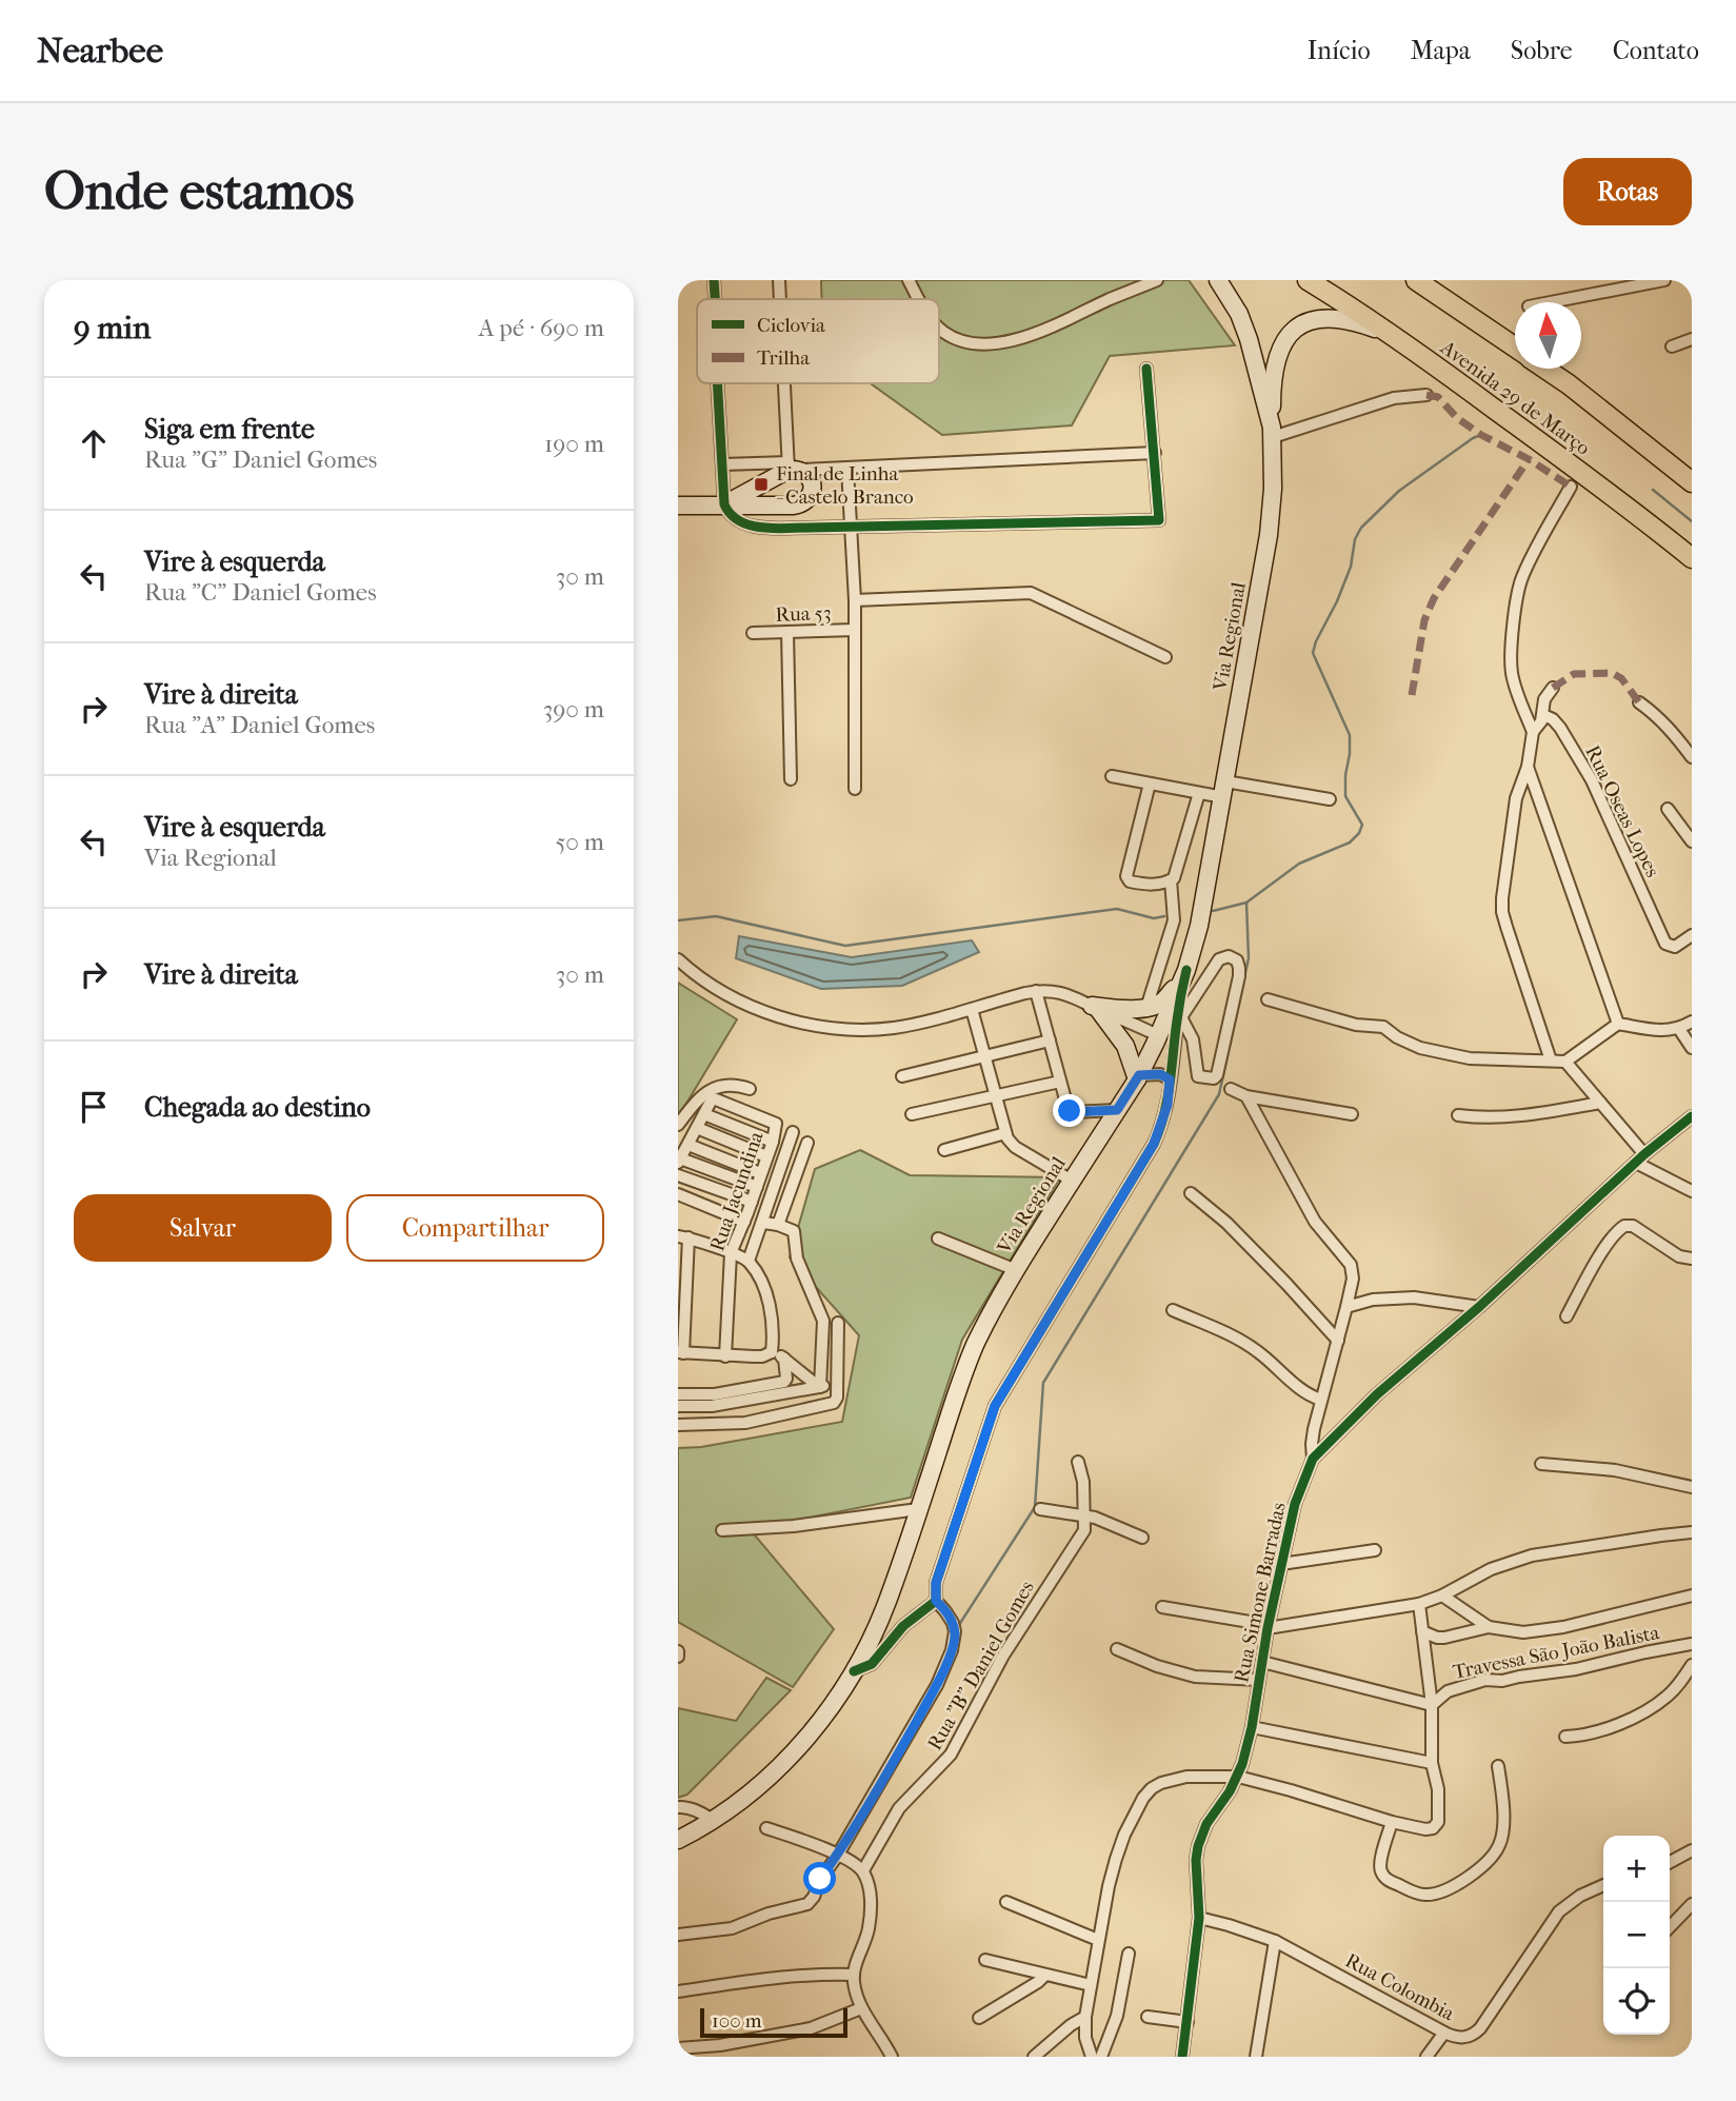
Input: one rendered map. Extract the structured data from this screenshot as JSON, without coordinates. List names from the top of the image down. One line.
{"streets":{"main road":["Avenida 29 de Março","Via Regional"],"street":["Rua 53","Rua Oseas Lopes","Rua Jacundina","Rua Simone Barradas","Travessa São João Balista","Rua \"B\" Daniel Gomes","Rua Colombia"]},"crossings":[["Avenida 29 de Março","Via Regional"],["Rua Simone Barradas","Rua Colombia"]],"places":{"transit":["Final de Linha - Castelo Branco"]},"legend":["Ciclovia","Trilha"],"scale_bar":"100 m","north":"top","page":{"header":"Nearbee","nav":["Início","Mapa","Sobre","Contato"],"buttons":["Rotas",["Salvar","Compartilhar"]],"title":"Onde estamos","heading":["9 min","A pé · 690 m"],"list":[["Siga em frente","Rua \"G\" Daniel Gomes","190 m"],["Vire à esquerda","Rua \"C\" Daniel Gomes","30 m"],["Vire à direita","Rua \"A\" Daniel Gomes","390 m"],["Vire à esquerda","Via Regional","50 m"],["Vire à direita","30 m"],"Chegada ao destino"],"map_buttons":["+","−"],"scale":"100 m"}}
